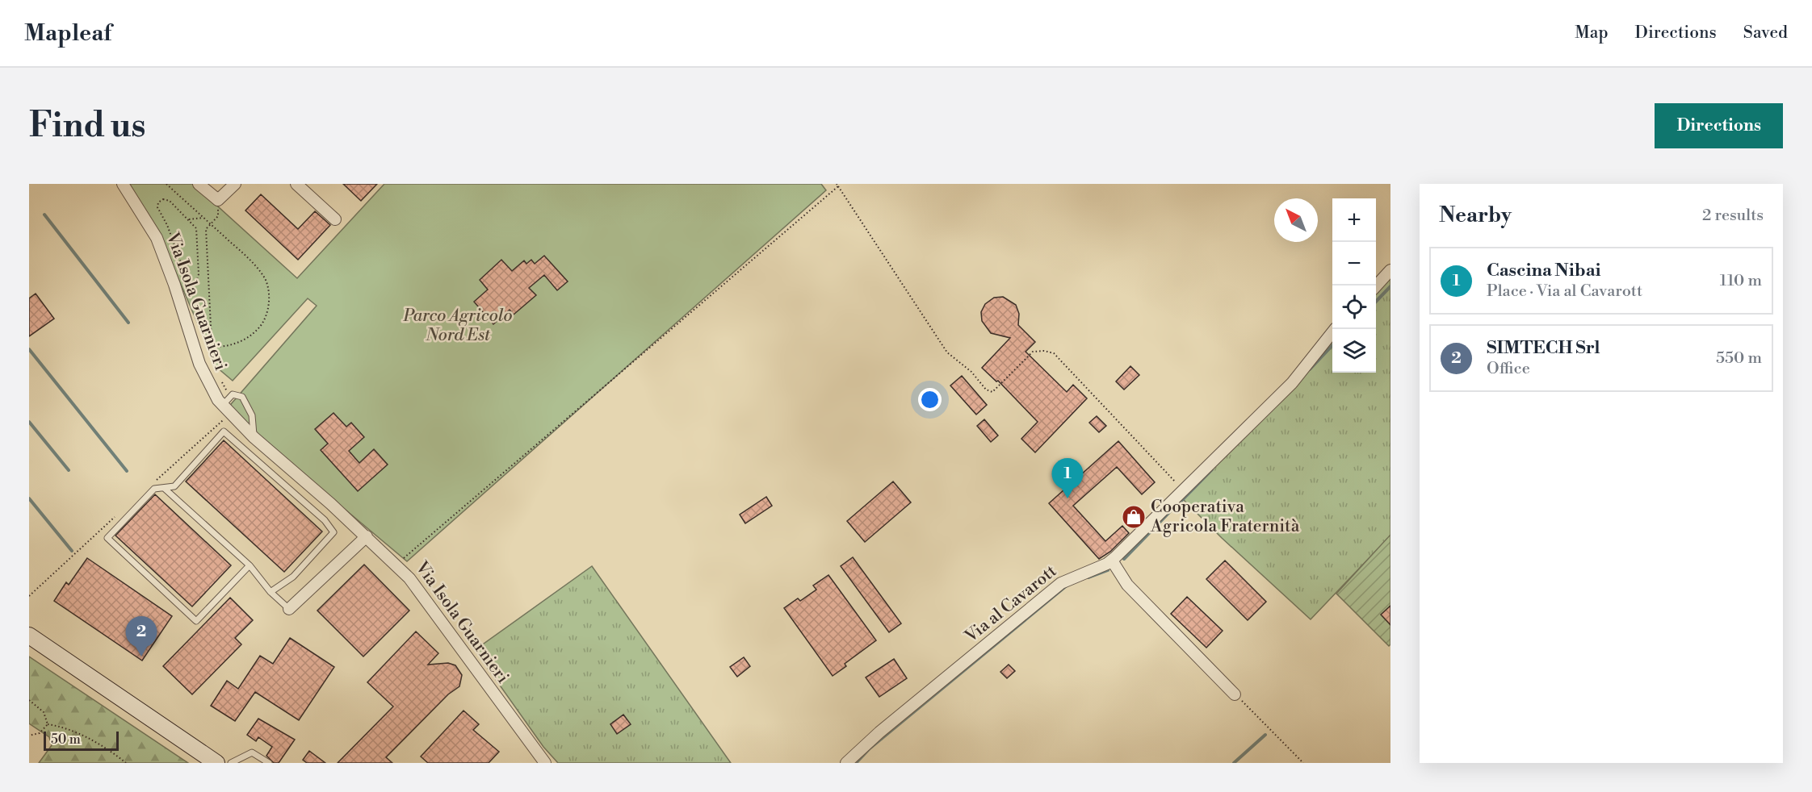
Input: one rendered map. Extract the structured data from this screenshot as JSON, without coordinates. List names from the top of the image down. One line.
{"streets":{"street":["Via Isola Guarnieri","Via al Cavarott"]},"parks":["Parco Agricolo Nord Est"],"places":{"shop":["Cooperativa Agricola Fraternità"]},"scale_bar":"50 m","north":"top left","page":{"header":"Mapleaf","nav":["Map","Directions","Saved"],"buttons":"Directions","title":"Find us","heading":["Nearby","2 results"],"map_buttons":["+","−"],"list":[{"mark":"1","name":"Cascina Nibai","note":"Place · Via al Cavarott","value":"110 m"},{"mark":"2","name":"SIMTECH Srl","note":"Office","value":"550 m"}],"pins":["1","2"],"scale":"50 m"}}
